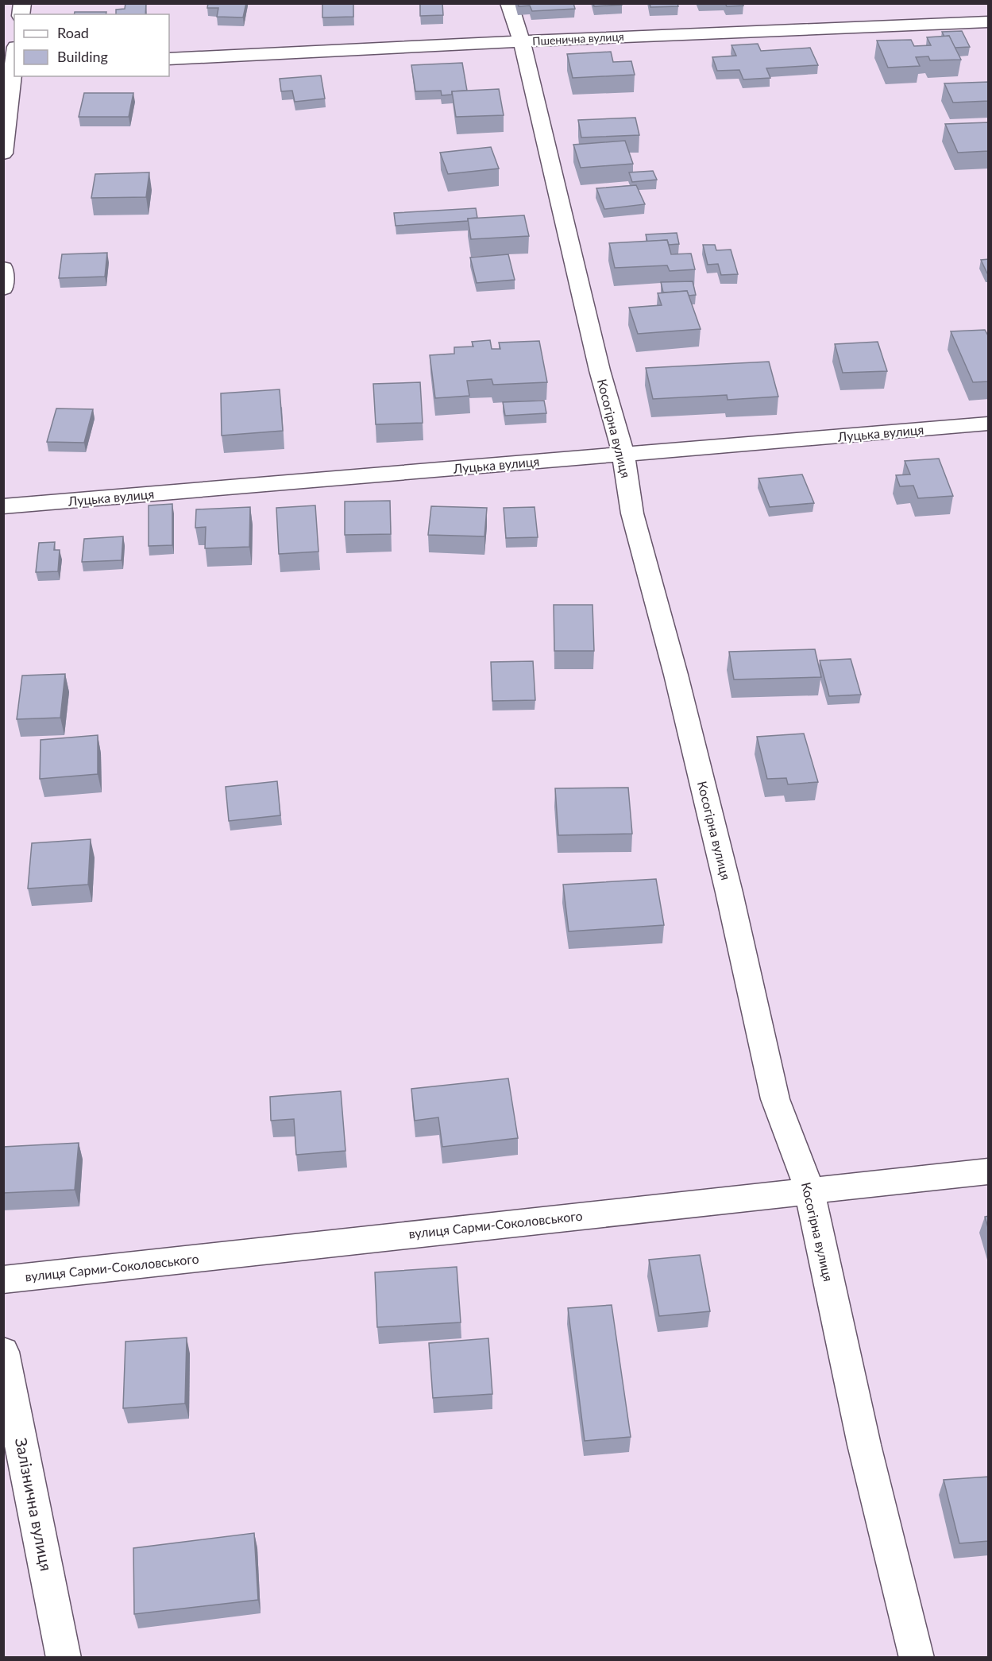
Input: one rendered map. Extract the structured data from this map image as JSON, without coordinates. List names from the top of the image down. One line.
{"streets":{"street":["Пшенична вулиця","Косогірна вулиця","Луцька вулиця","вулиця Сарми-Соколовського","Залізнична вулиця"]},"crossings":[["Пшенична вулиця","Косогірна вулиця"],["Косогірна вулиця","Луцька вулиця"],["Косогірна вулиця","вулиця Сарми-Соколовського"]],"legend":["Road","Building"]}
